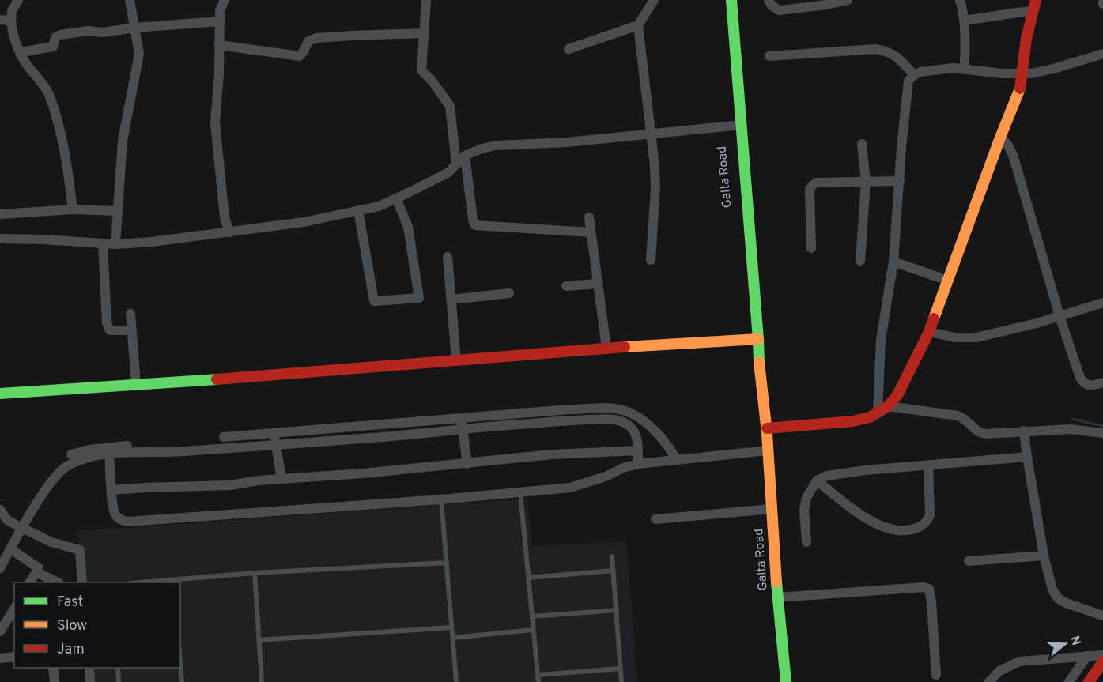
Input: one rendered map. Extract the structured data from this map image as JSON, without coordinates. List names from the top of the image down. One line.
{"streets":{"main road":["Galta Road"]},"legend":["Fast","Slow","Jam"],"north":"right"}
